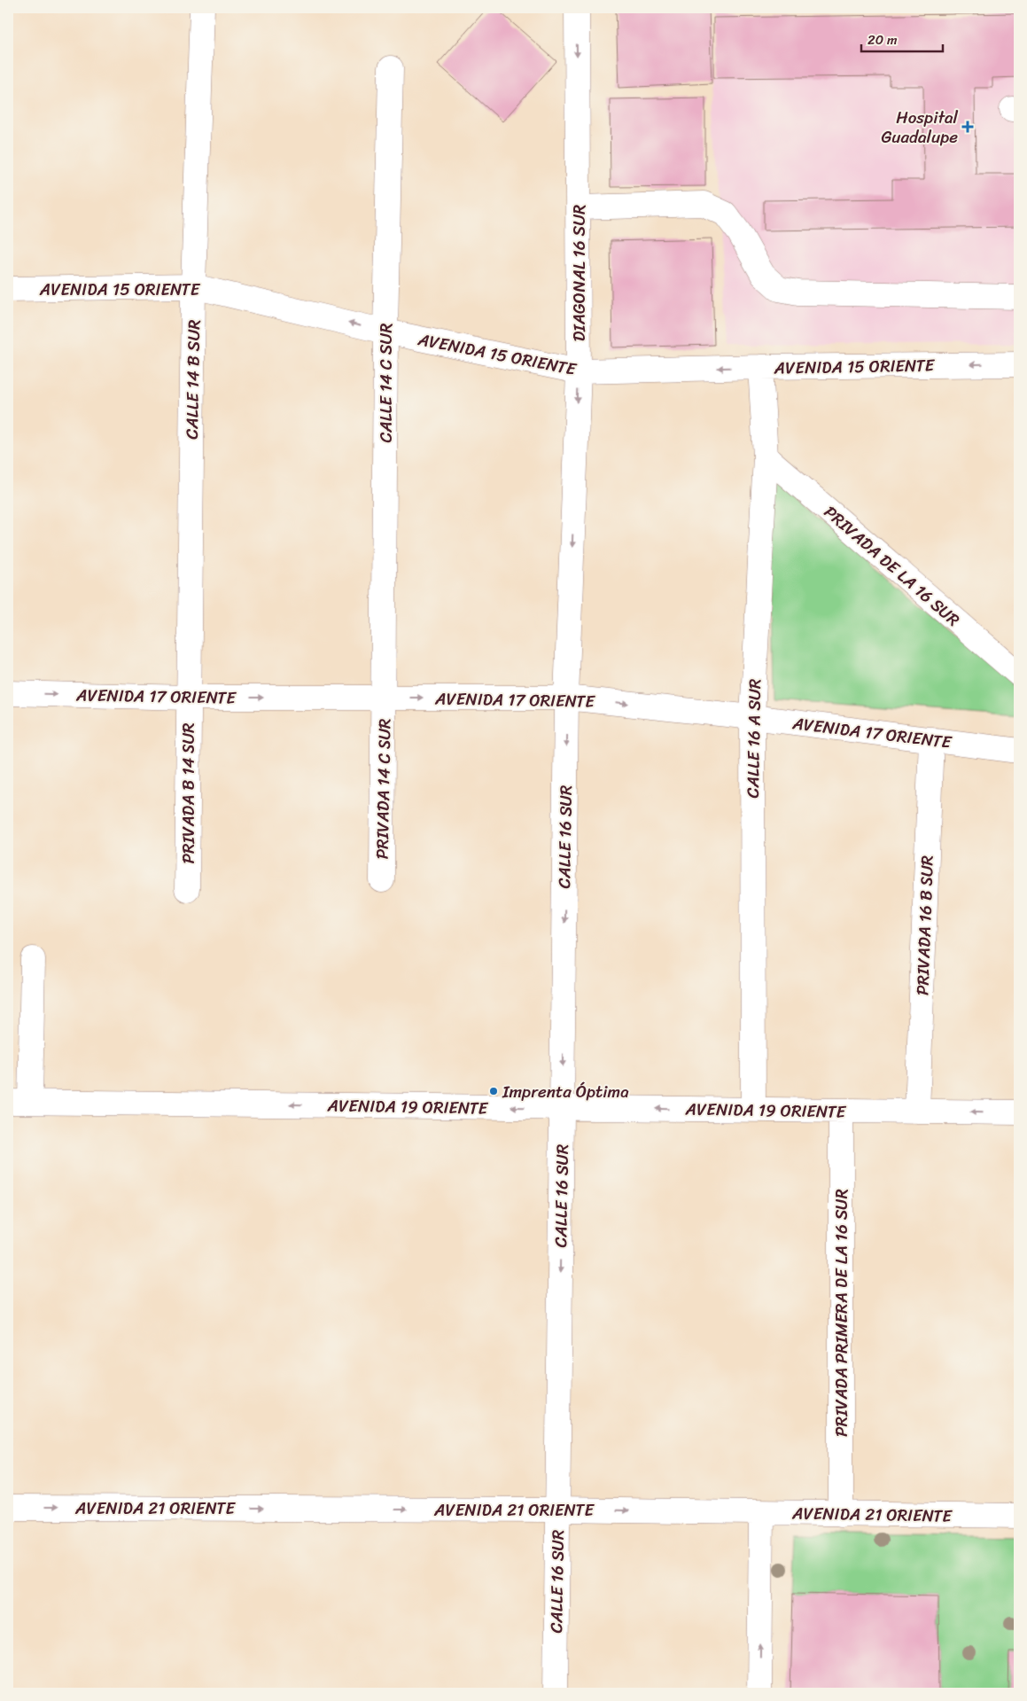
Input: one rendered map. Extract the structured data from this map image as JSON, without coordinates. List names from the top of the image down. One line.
{"streets":{"street":["DIAGONAL 16 SUR","AVENIDA 15 ORIENTE","CALLE 14 B SUR","CALLE 14 C SUR","PRIVADA DE LA 16 SUR","AVENIDA 17 ORIENTE","CALLE 16 A SUR","PRIVADA 14 C SUR","PRIVADA B 14 SUR","CALLE 16 SUR","PRIVADA 16 B SUR","AVENIDA 19 ORIENTE","PRIVADA PRIMERA DE LA 16 SUR","AVENIDA 21 ORIENTE"]},"crossings":[["DIAGONAL 16 SUR","AVENIDA 15 ORIENTE"],["DIAGONAL 16 SUR","AVENIDA 17 ORIENTE"],["DIAGONAL 16 SUR","CALLE 16 SUR"],["AVENIDA 15 ORIENTE","CALLE 14 B SUR"],["AVENIDA 15 ORIENTE","CALLE 14 C SUR"],["AVENIDA 15 ORIENTE","CALLE 16 A SUR"],["CALLE 14 B SUR","AVENIDA 17 ORIENTE"],["CALLE 14 B SUR","PRIVADA B 14 SUR"],["CALLE 14 C SUR","AVENIDA 17 ORIENTE"],["CALLE 14 C SUR","PRIVADA 14 C SUR"],["PRIVADA DE LA 16 SUR","CALLE 16 A SUR"],["AVENIDA 17 ORIENTE","CALLE 16 A SUR"],["AVENIDA 17 ORIENTE","PRIVADA 14 C SUR"],["AVENIDA 17 ORIENTE","PRIVADA B 14 SUR"],["AVENIDA 17 ORIENTE","CALLE 16 SUR"],["AVENIDA 17 ORIENTE","PRIVADA 16 B SUR"],["CALLE 16 A SUR","AVENIDA 19 ORIENTE"],["CALLE 16 SUR","AVENIDA 19 ORIENTE"],["CALLE 16 SUR","AVENIDA 21 ORIENTE"],["PRIVADA 16 B SUR","AVENIDA 19 ORIENTE"],["AVENIDA 19 ORIENTE","PRIVADA PRIMERA DE LA 16 SUR"],["PRIVADA PRIMERA DE LA 16 SUR","AVENIDA 21 ORIENTE"]],"one_way":["DIAGONAL 16 SUR","AVENIDA 17 ORIENTE","CALLE 16 SUR","AVENIDA 19 ORIENTE","AVENIDA 21 ORIENTE"],"places":{"health":["Hospital Guadalupe"],"other":["Imprenta Óptima"]},"scale_bar":"20 m"}
